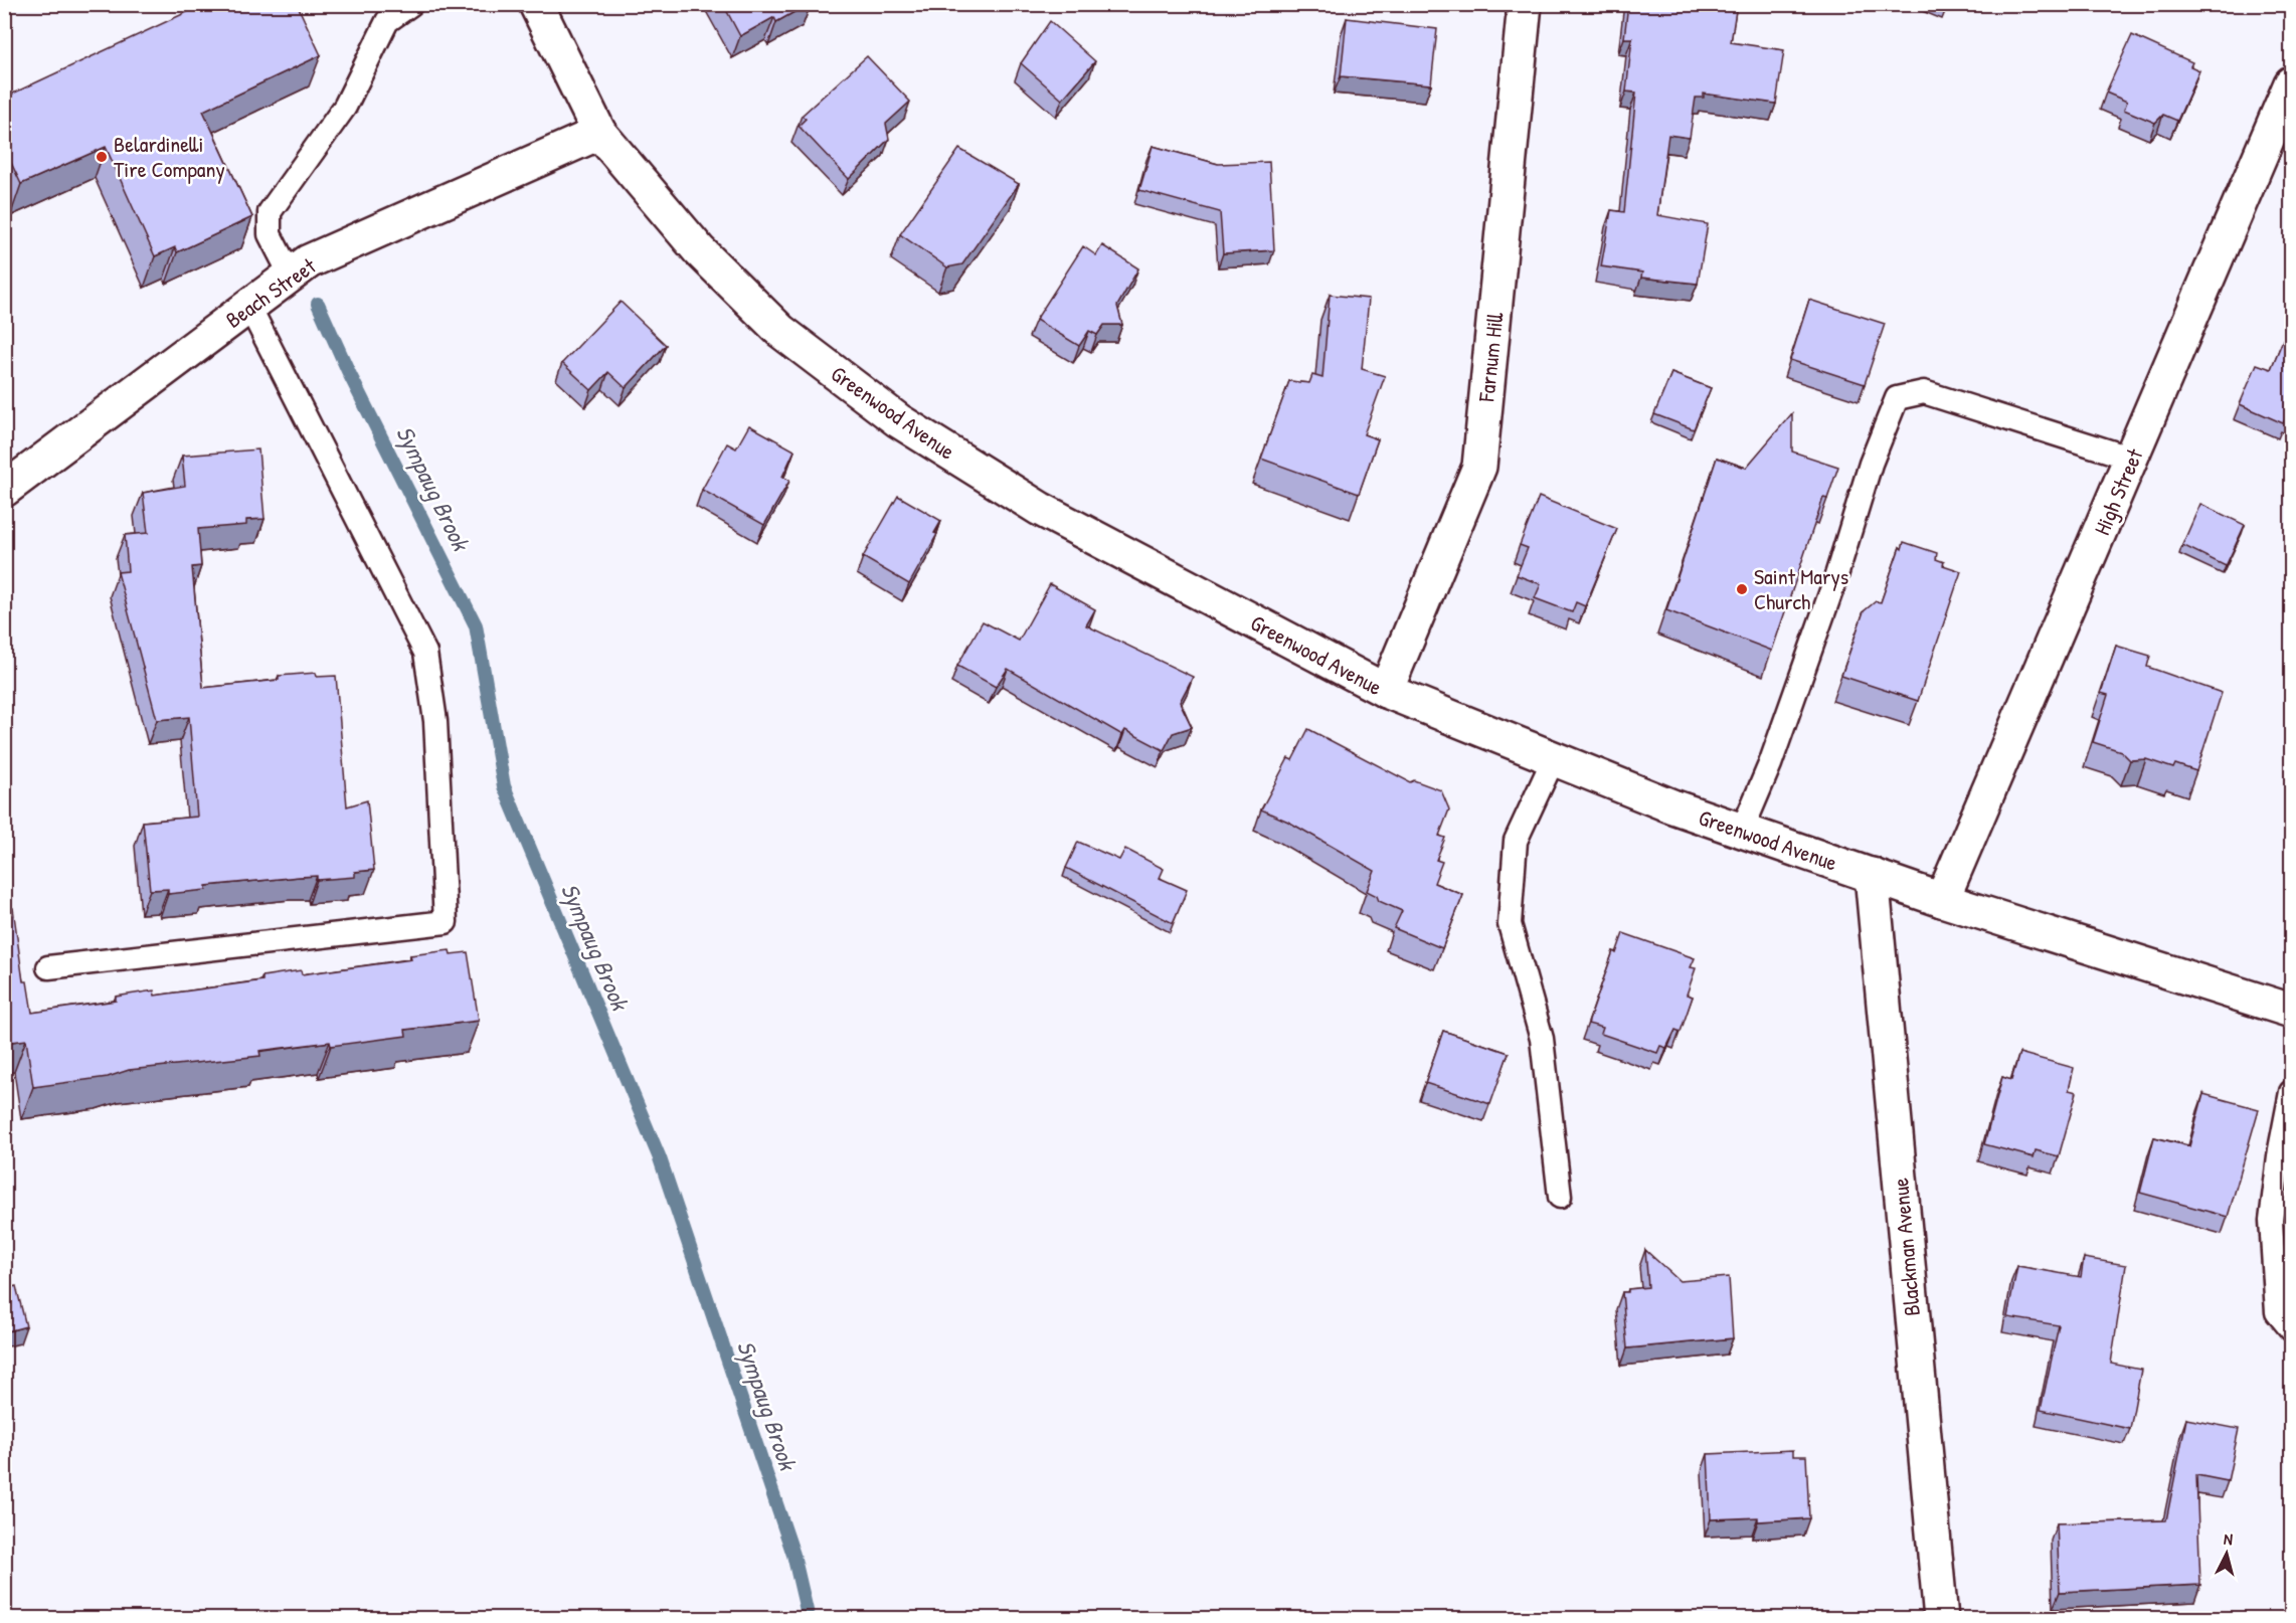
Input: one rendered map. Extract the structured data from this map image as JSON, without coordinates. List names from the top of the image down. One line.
{"streets":{"street":["Beach Street","Farnum Hill","Greenwood Avenue","High Street","Blackman Avenue"]},"crossings":[["Beach Street","Greenwood Avenue"],["Farnum Hill","Greenwood Avenue"],["Greenwood Avenue","High Street"],["Greenwood Avenue","Blackman Avenue"]],"water":["Sympaug Brook"],"places":["Belardinelli Tire Company","Saint Marys Church"],"north":"top"}
